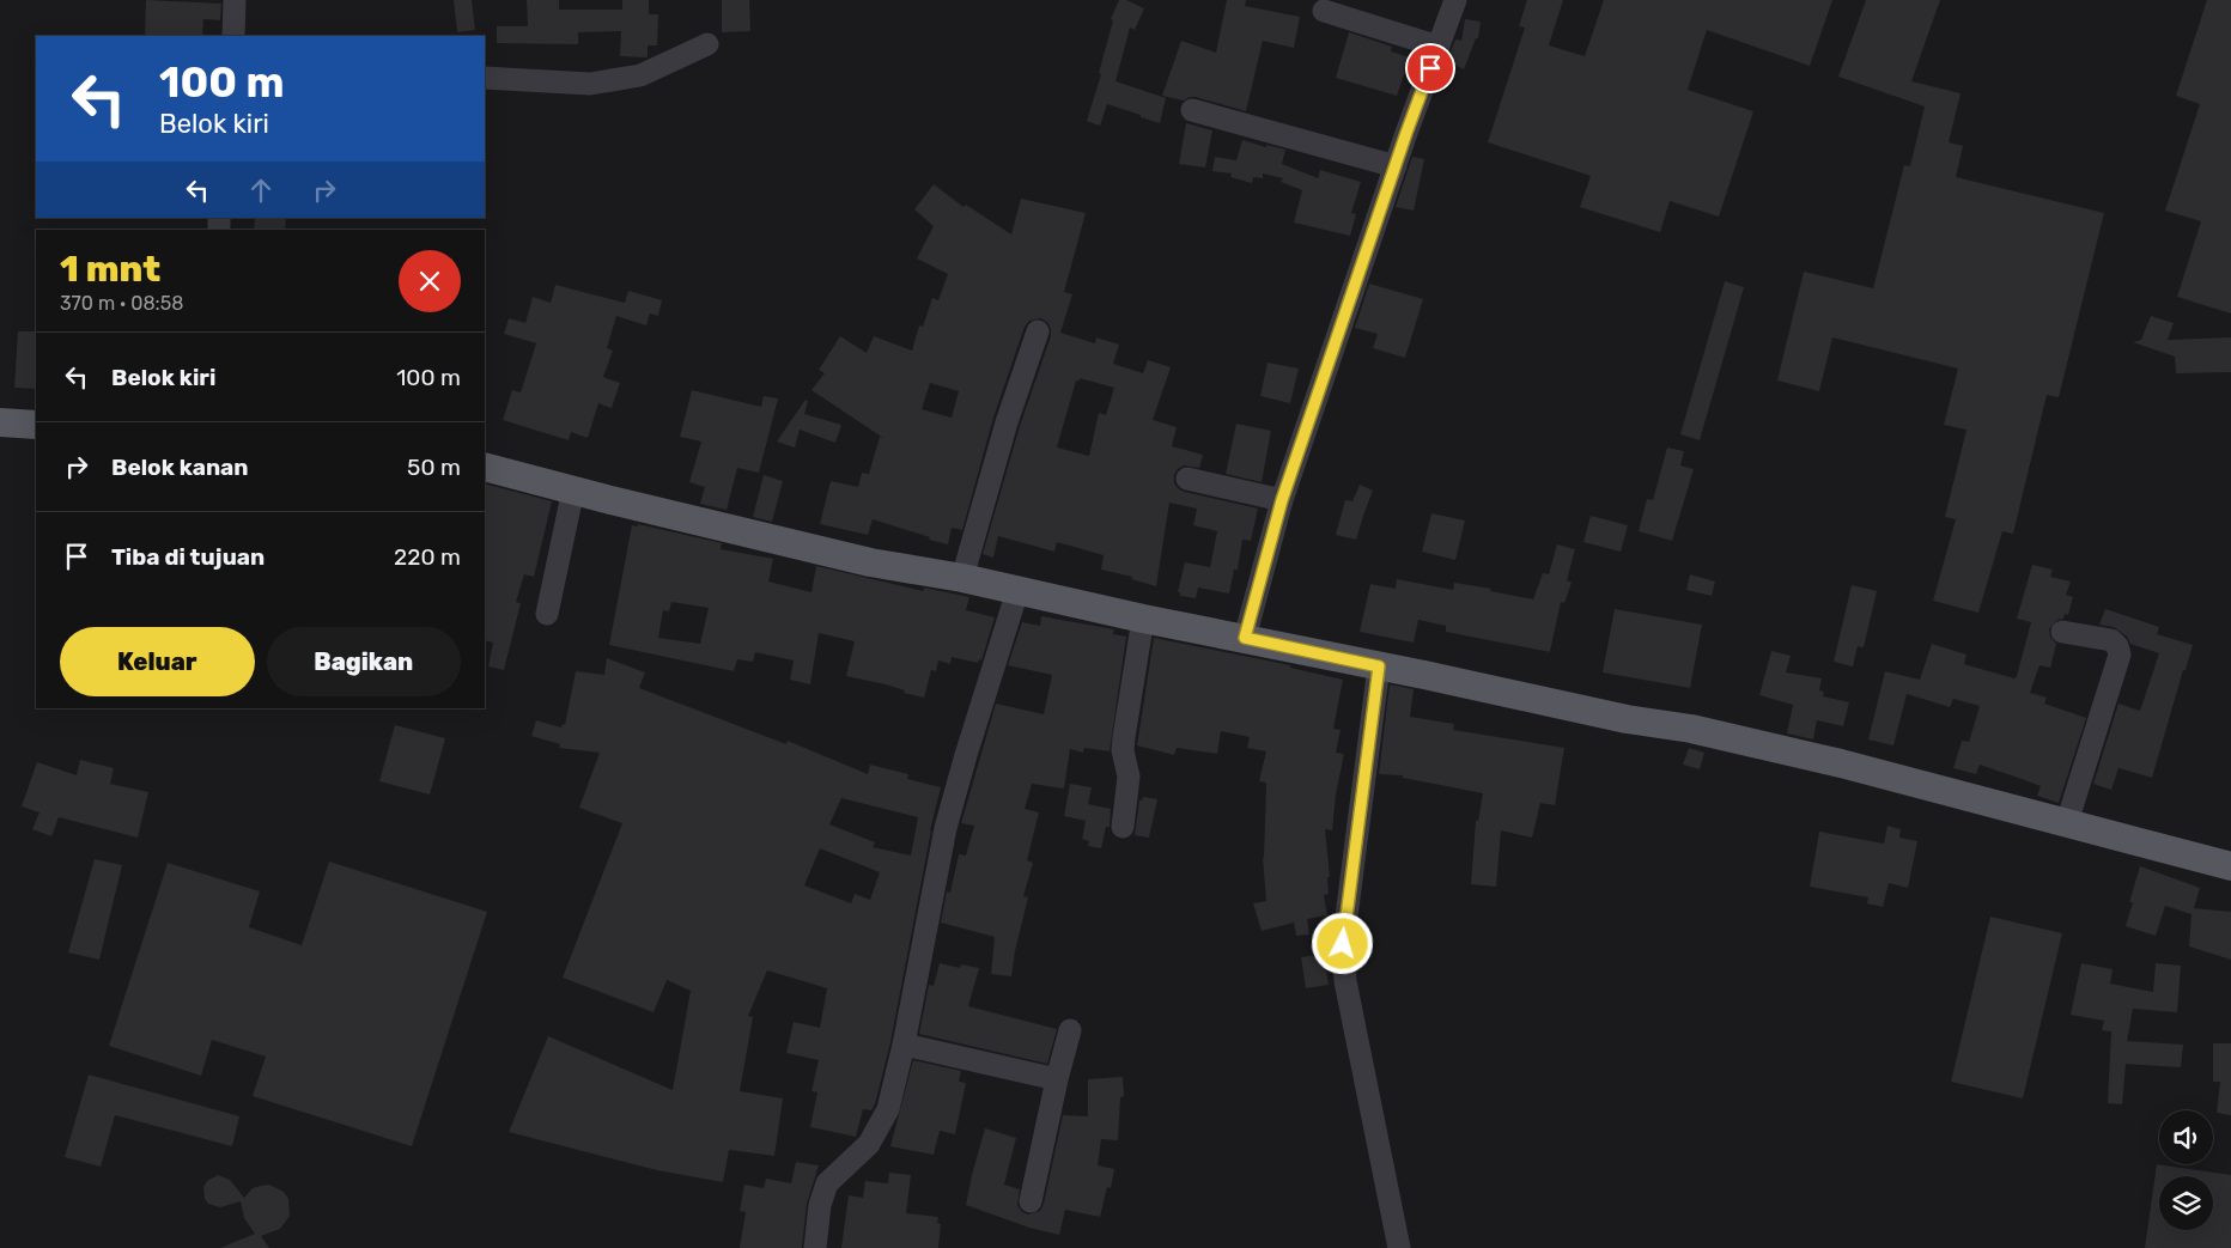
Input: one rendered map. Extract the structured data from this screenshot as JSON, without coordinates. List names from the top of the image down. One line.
{"page":{"turn":["100 m","Belok kiri"],"heading":["1 mnt","370 m · 08:58"],"list":[{"name":"Belok kiri","value":"100 m"},{"name":"Belok kanan","value":"50 m"},{"name":"Tiba di tujuan","value":"220 m"}],"buttons":["Keluar","Bagikan"]}}
